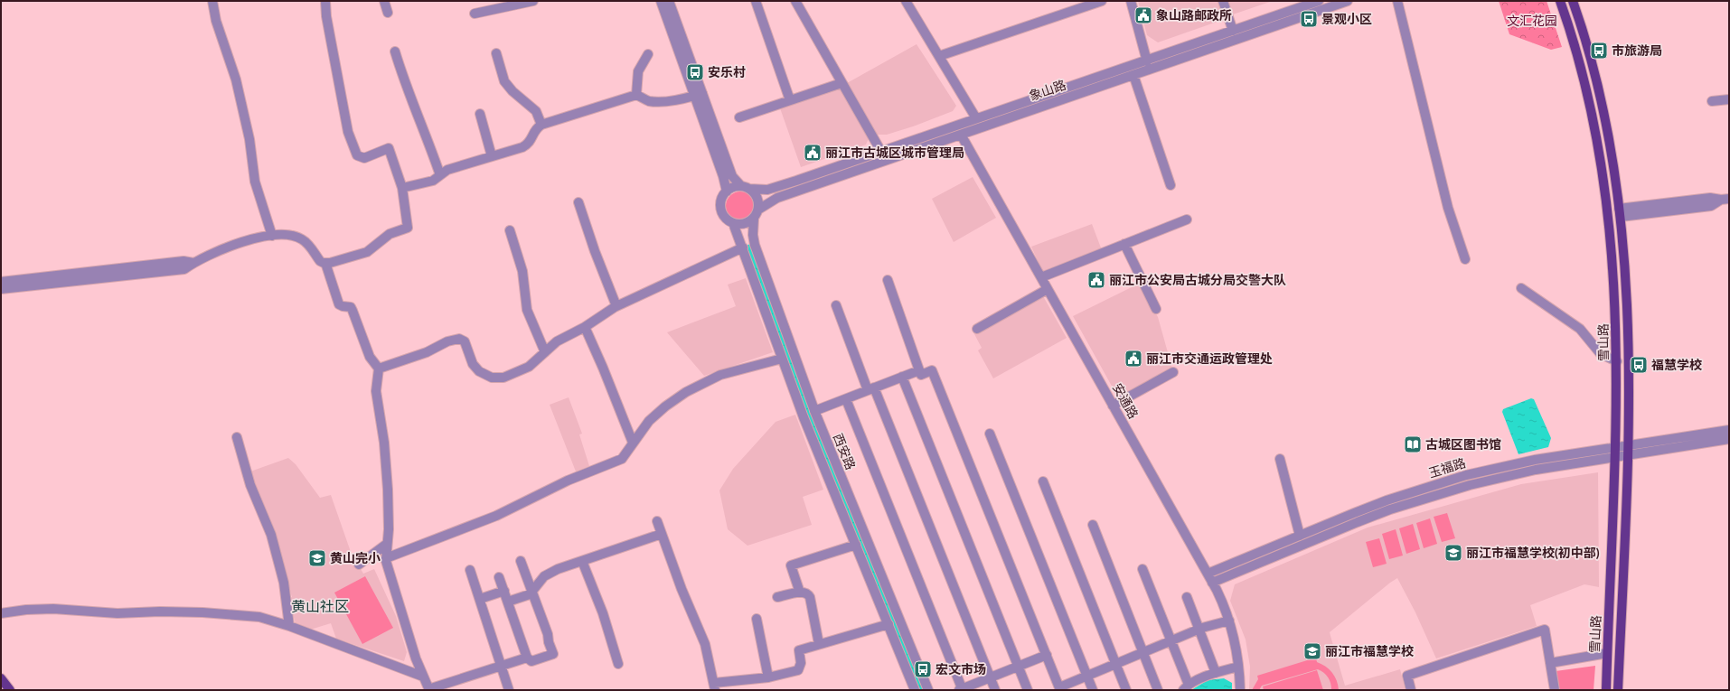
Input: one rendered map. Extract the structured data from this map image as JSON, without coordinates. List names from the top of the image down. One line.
{"streets":{"main road":["雪山路"],"street":["象山路","安通路","西安路","玉福路"]},"crossings":[["象山路","安通路"],["象山路","西安路"],["雪山路","玉福路"],["安通路","玉福路"]],"districts":["黄山社区"],"parks":["文汇花园"],"places":{"public building":["象山路邮政所","丽江市古城区城市管理局","丽江市公安局古城分局交警大队","丽江市交通运政管理处"],"bus stop":["景观小区","市旅游局","安乐村","福慧学校","宏文市场"],"library":["古城区图书馆"],"school or university":["丽江市福慧学校(初中部)","黄山完小","丽江市福慧学校"]}}
